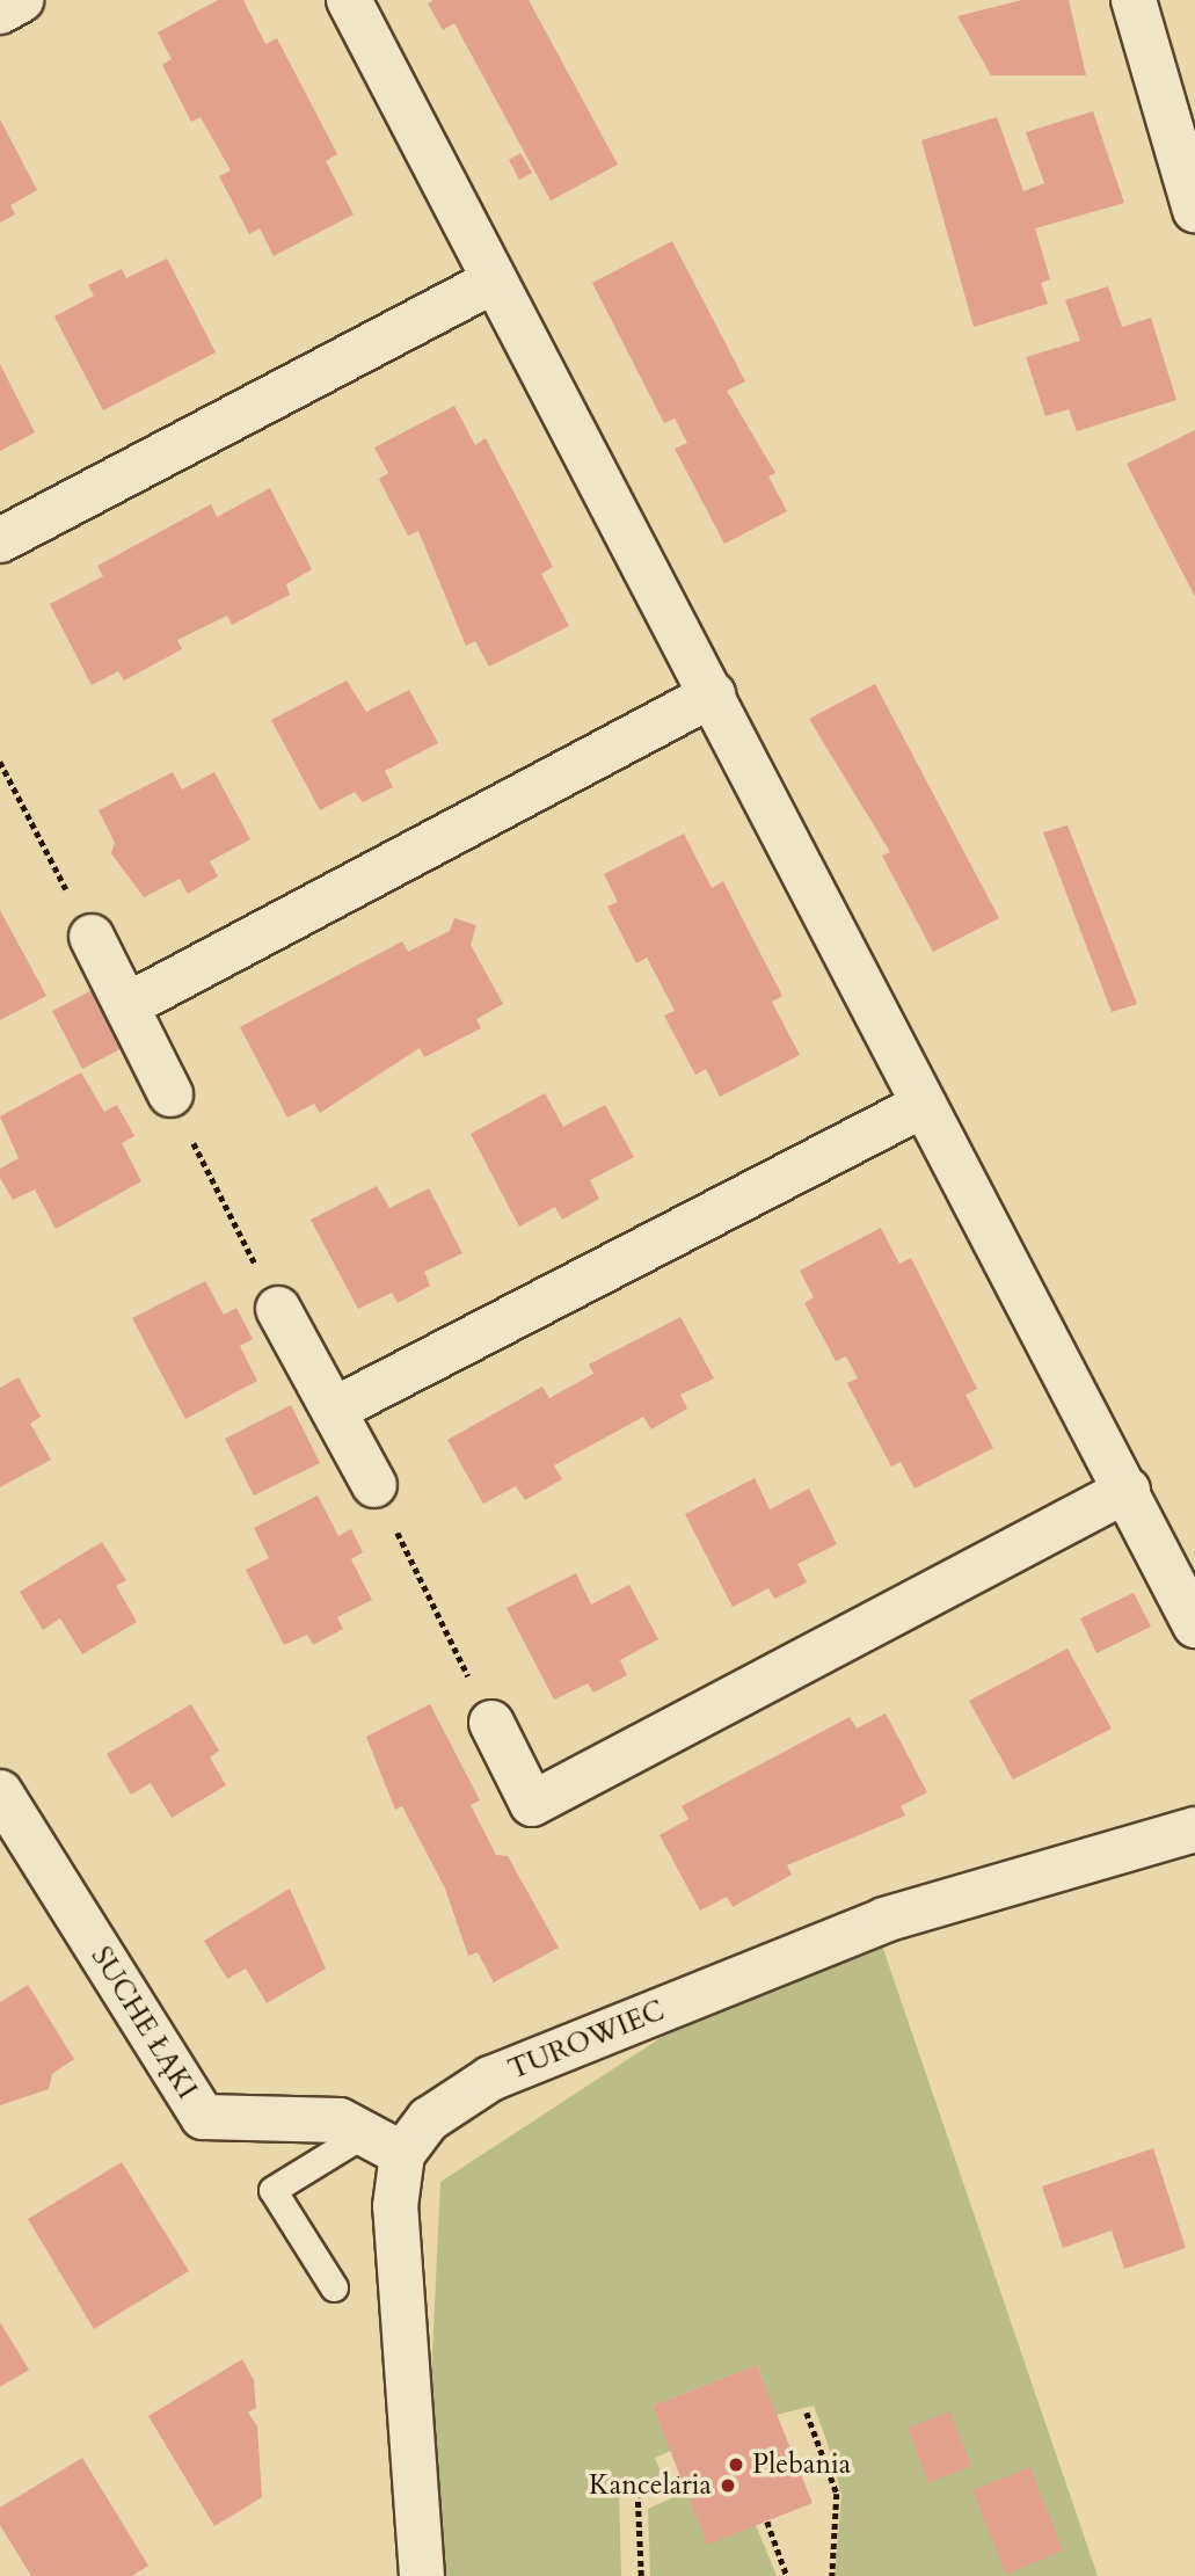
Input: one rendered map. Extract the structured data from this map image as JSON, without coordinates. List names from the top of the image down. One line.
{"streets":{"street":["SUCHE ŁĄKI","TUROWIEC"]},"crossings":[["SUCHE ŁĄKI","TUROWIEC"]],"places":["Plebania","Kancelaria"]}
